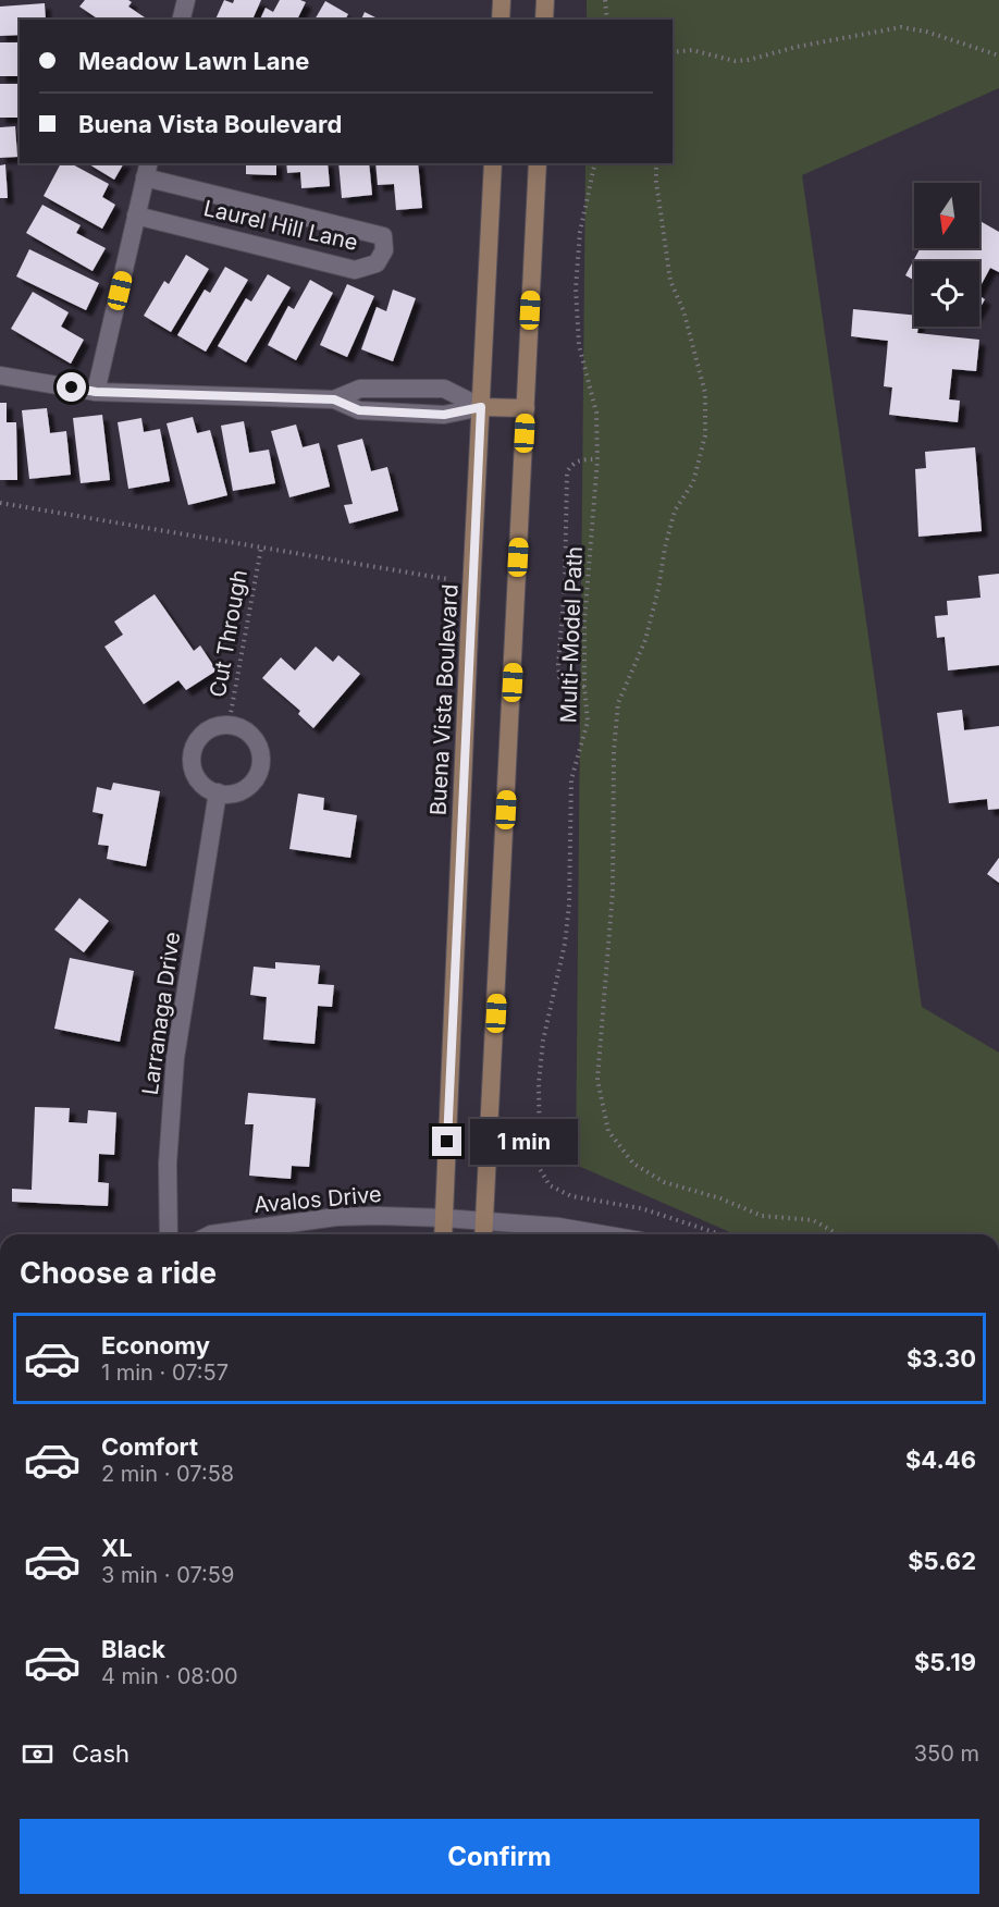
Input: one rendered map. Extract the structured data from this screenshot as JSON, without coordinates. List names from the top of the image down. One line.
{"streets":{"main road":["Buena Vista Boulevard"],"street":["Laurel Hill Lane","Larranaga Drive","Avalos Drive"],"path":["Cut Through","Multi-Model Path"]},"crossings":[["Cut Through","Larranaga Drive"],["Buena Vista Boulevard","Avalos Drive"]],"north":"bottom","page":{"banner":["Meadow Lawn Lane","Buena Vista Boulevard"],"bubble":"1 min","heading":"Choose a ride","list":[{"name":"Economy","note":"1 min · 07:57","value":"$3.30"},{"name":"Comfort","note":"2 min · 07:58","value":"$4.46"},{"name":"XL","note":"3 min · 07:59","value":"$5.62"},{"name":"Black","note":"4 min · 08:00","value":"$5.19"}],"pay":["Cash","350 m"],"buttons":"Confirm"}}
